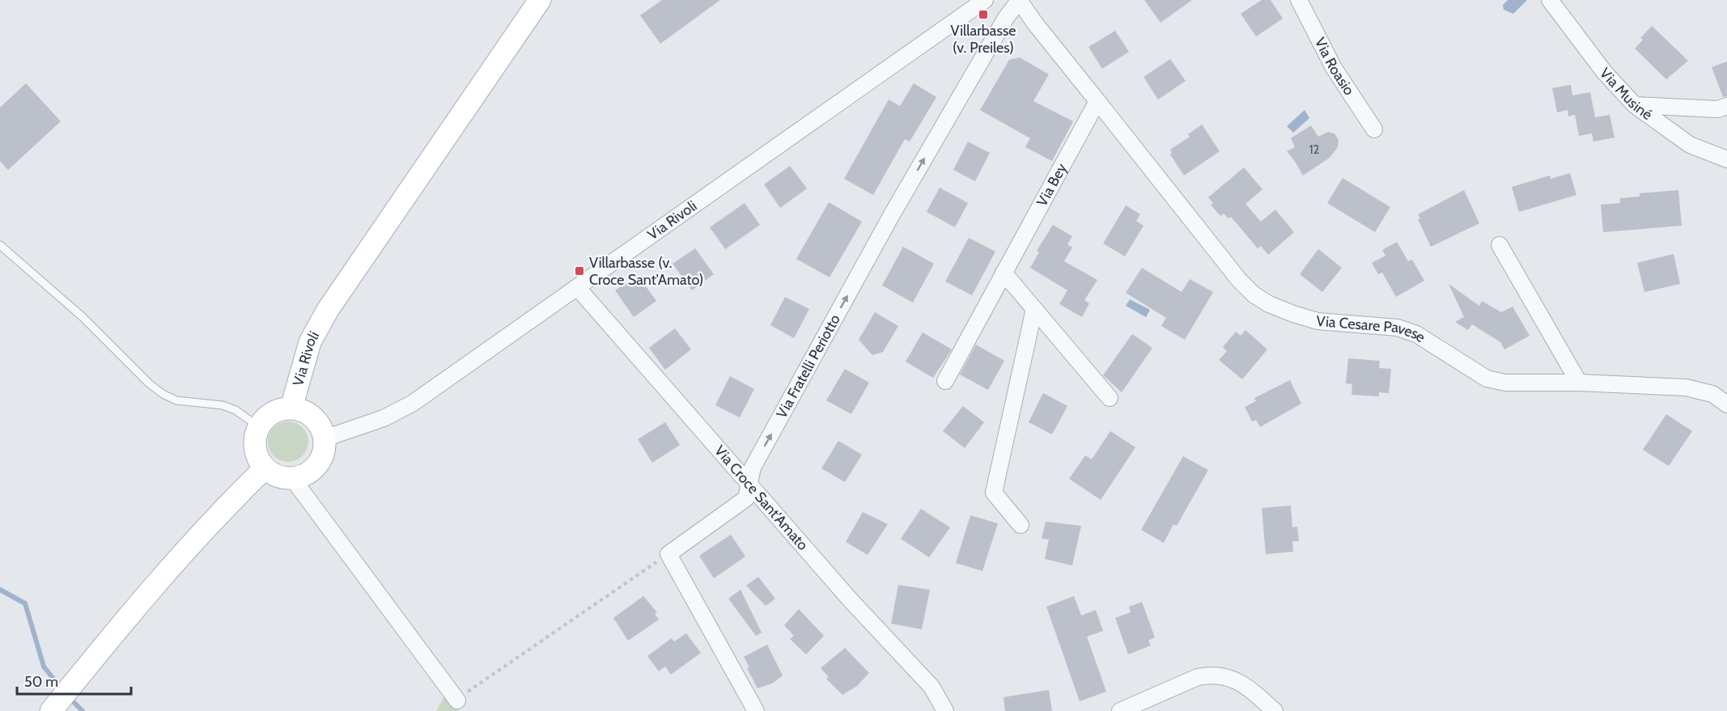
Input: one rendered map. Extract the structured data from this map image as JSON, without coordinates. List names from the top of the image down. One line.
{"streets":{"street":["Via Roasio","Via Musiné","Via Bey","Via Rivoli","Via Cesare Pavese","Via Fratelli Periotto","Via Croce Sant'Amato"]},"crossings":[["Via Bey","Via Cesare Pavese"],["Via Rivoli","Via Croce Sant'Amato"],["Via Fratelli Periotto","Via Croce Sant'Amato"]],"one_way":["Via Fratelli Periotto"],"places":{"transit":["Villarbasse (v. Preiles)","Villarbasse (v. Croce Sant'Amato)"]},"house_numbers":["12"],"scale_bar":"50 m"}
